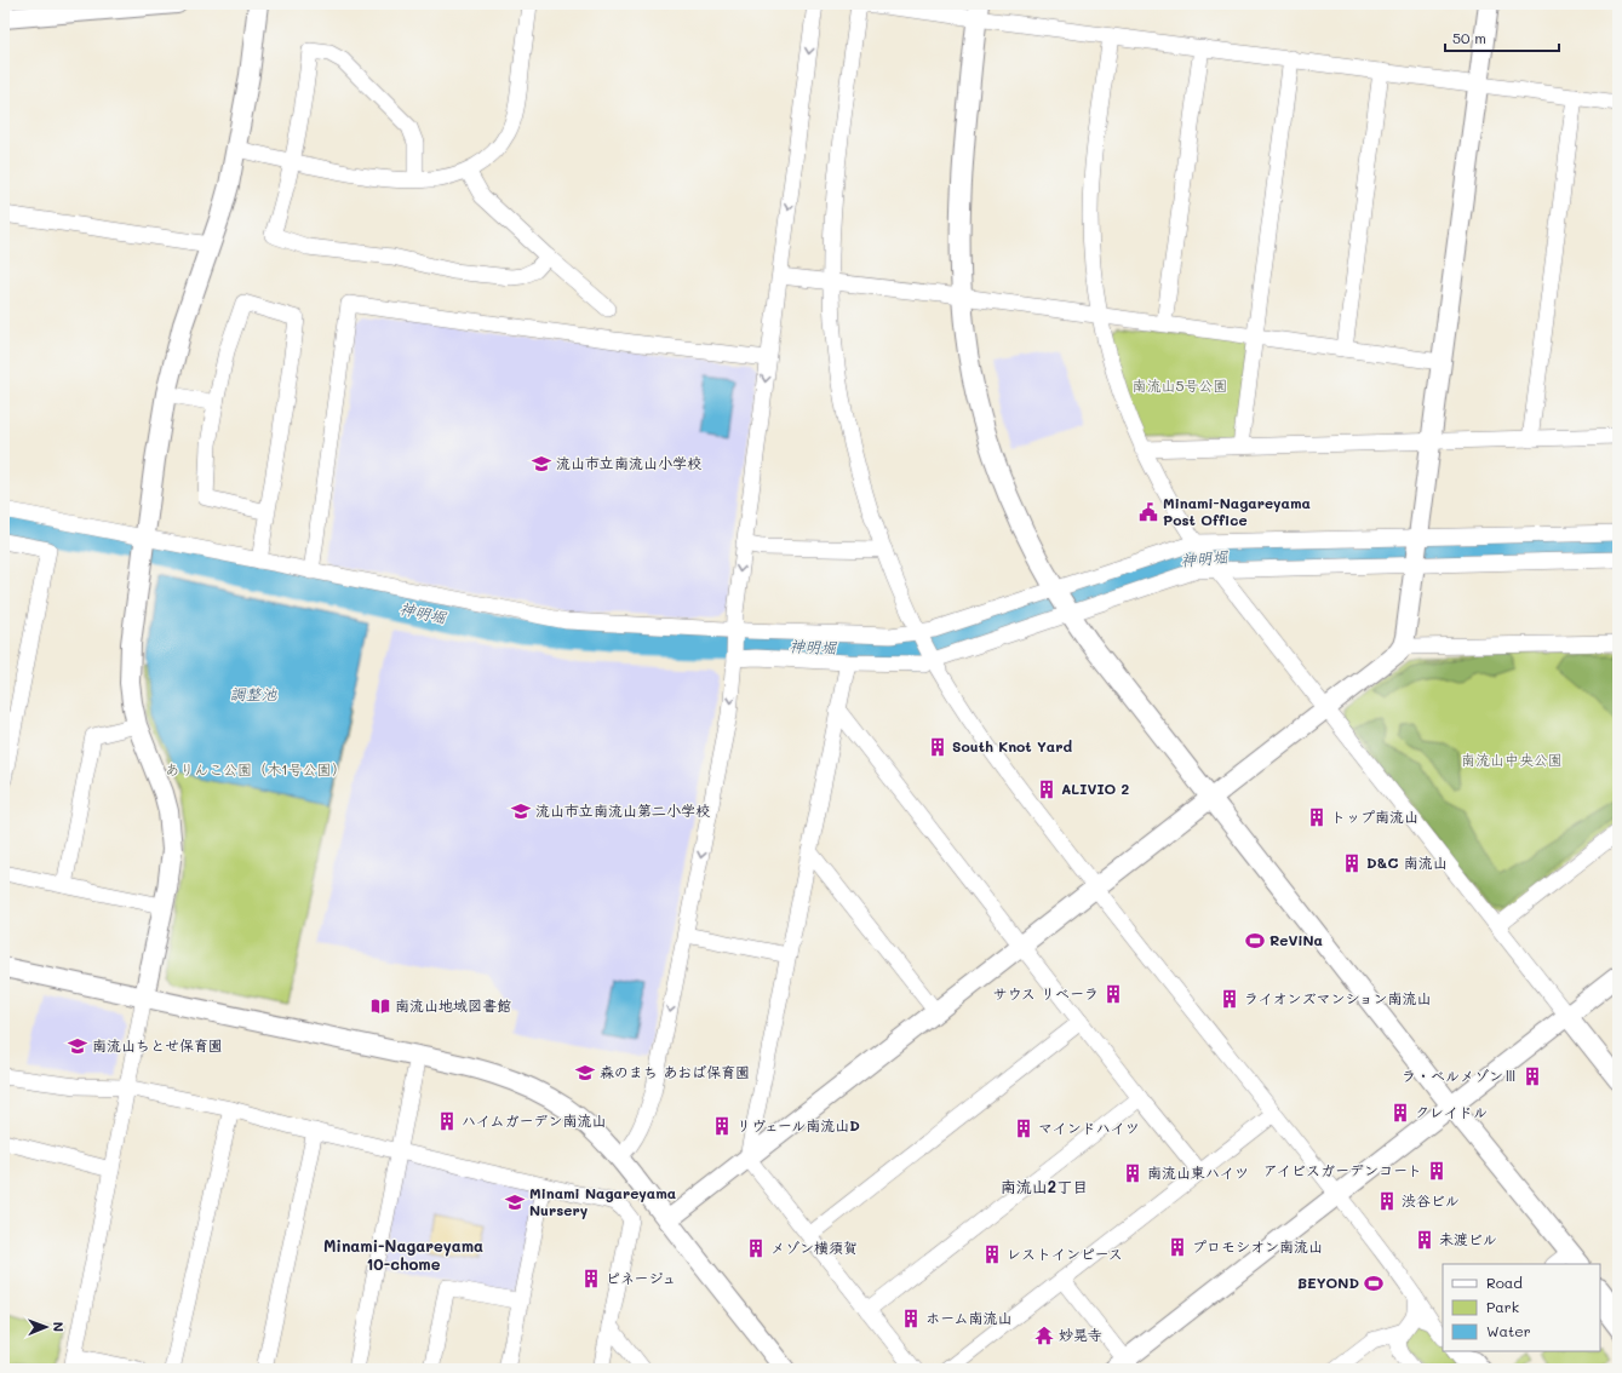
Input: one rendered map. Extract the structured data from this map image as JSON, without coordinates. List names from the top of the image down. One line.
{"districts":["南流山2丁目","Minami-Nagareyama 10-chome"],"water":["神明堀","調整池"],"parks":["南流山5号公園","南流山中央公園","ありんこ公園（木1号公園）"],"places":{"school or university":["流山市立南流山小学校","流山市立南流山第二小学校","南流山ちとせ保育園","森のまち あおば保育園","Minami Nagareyama Nursery"],"public building":["Minami-Nagareyama Post Office"],"building":["South Knot Yard","ALIVIO 2","トップ南流山","D&C 南流山","サウス リベーラ","ライオンズマンション南流山","ラ・ベルメゾンⅢ","クレイドル","ハイムガーデン南流山","リヴェール南流山D","マインドハイツ","アイビスガーデンコート","南流山東ハイツ","渋谷ビル","未渡ビル","プロモシオン南流山","メゾン横須賀","レストインピース","ピネージュ","ホーム南流山"],"sports":["ReViNa","BEYOND"],"library":["南流山地域図書館"],"temple":["妙晃寺"]},"legend":["Road","Park","Water"],"scale_bar":"50 m","north":"right"}
